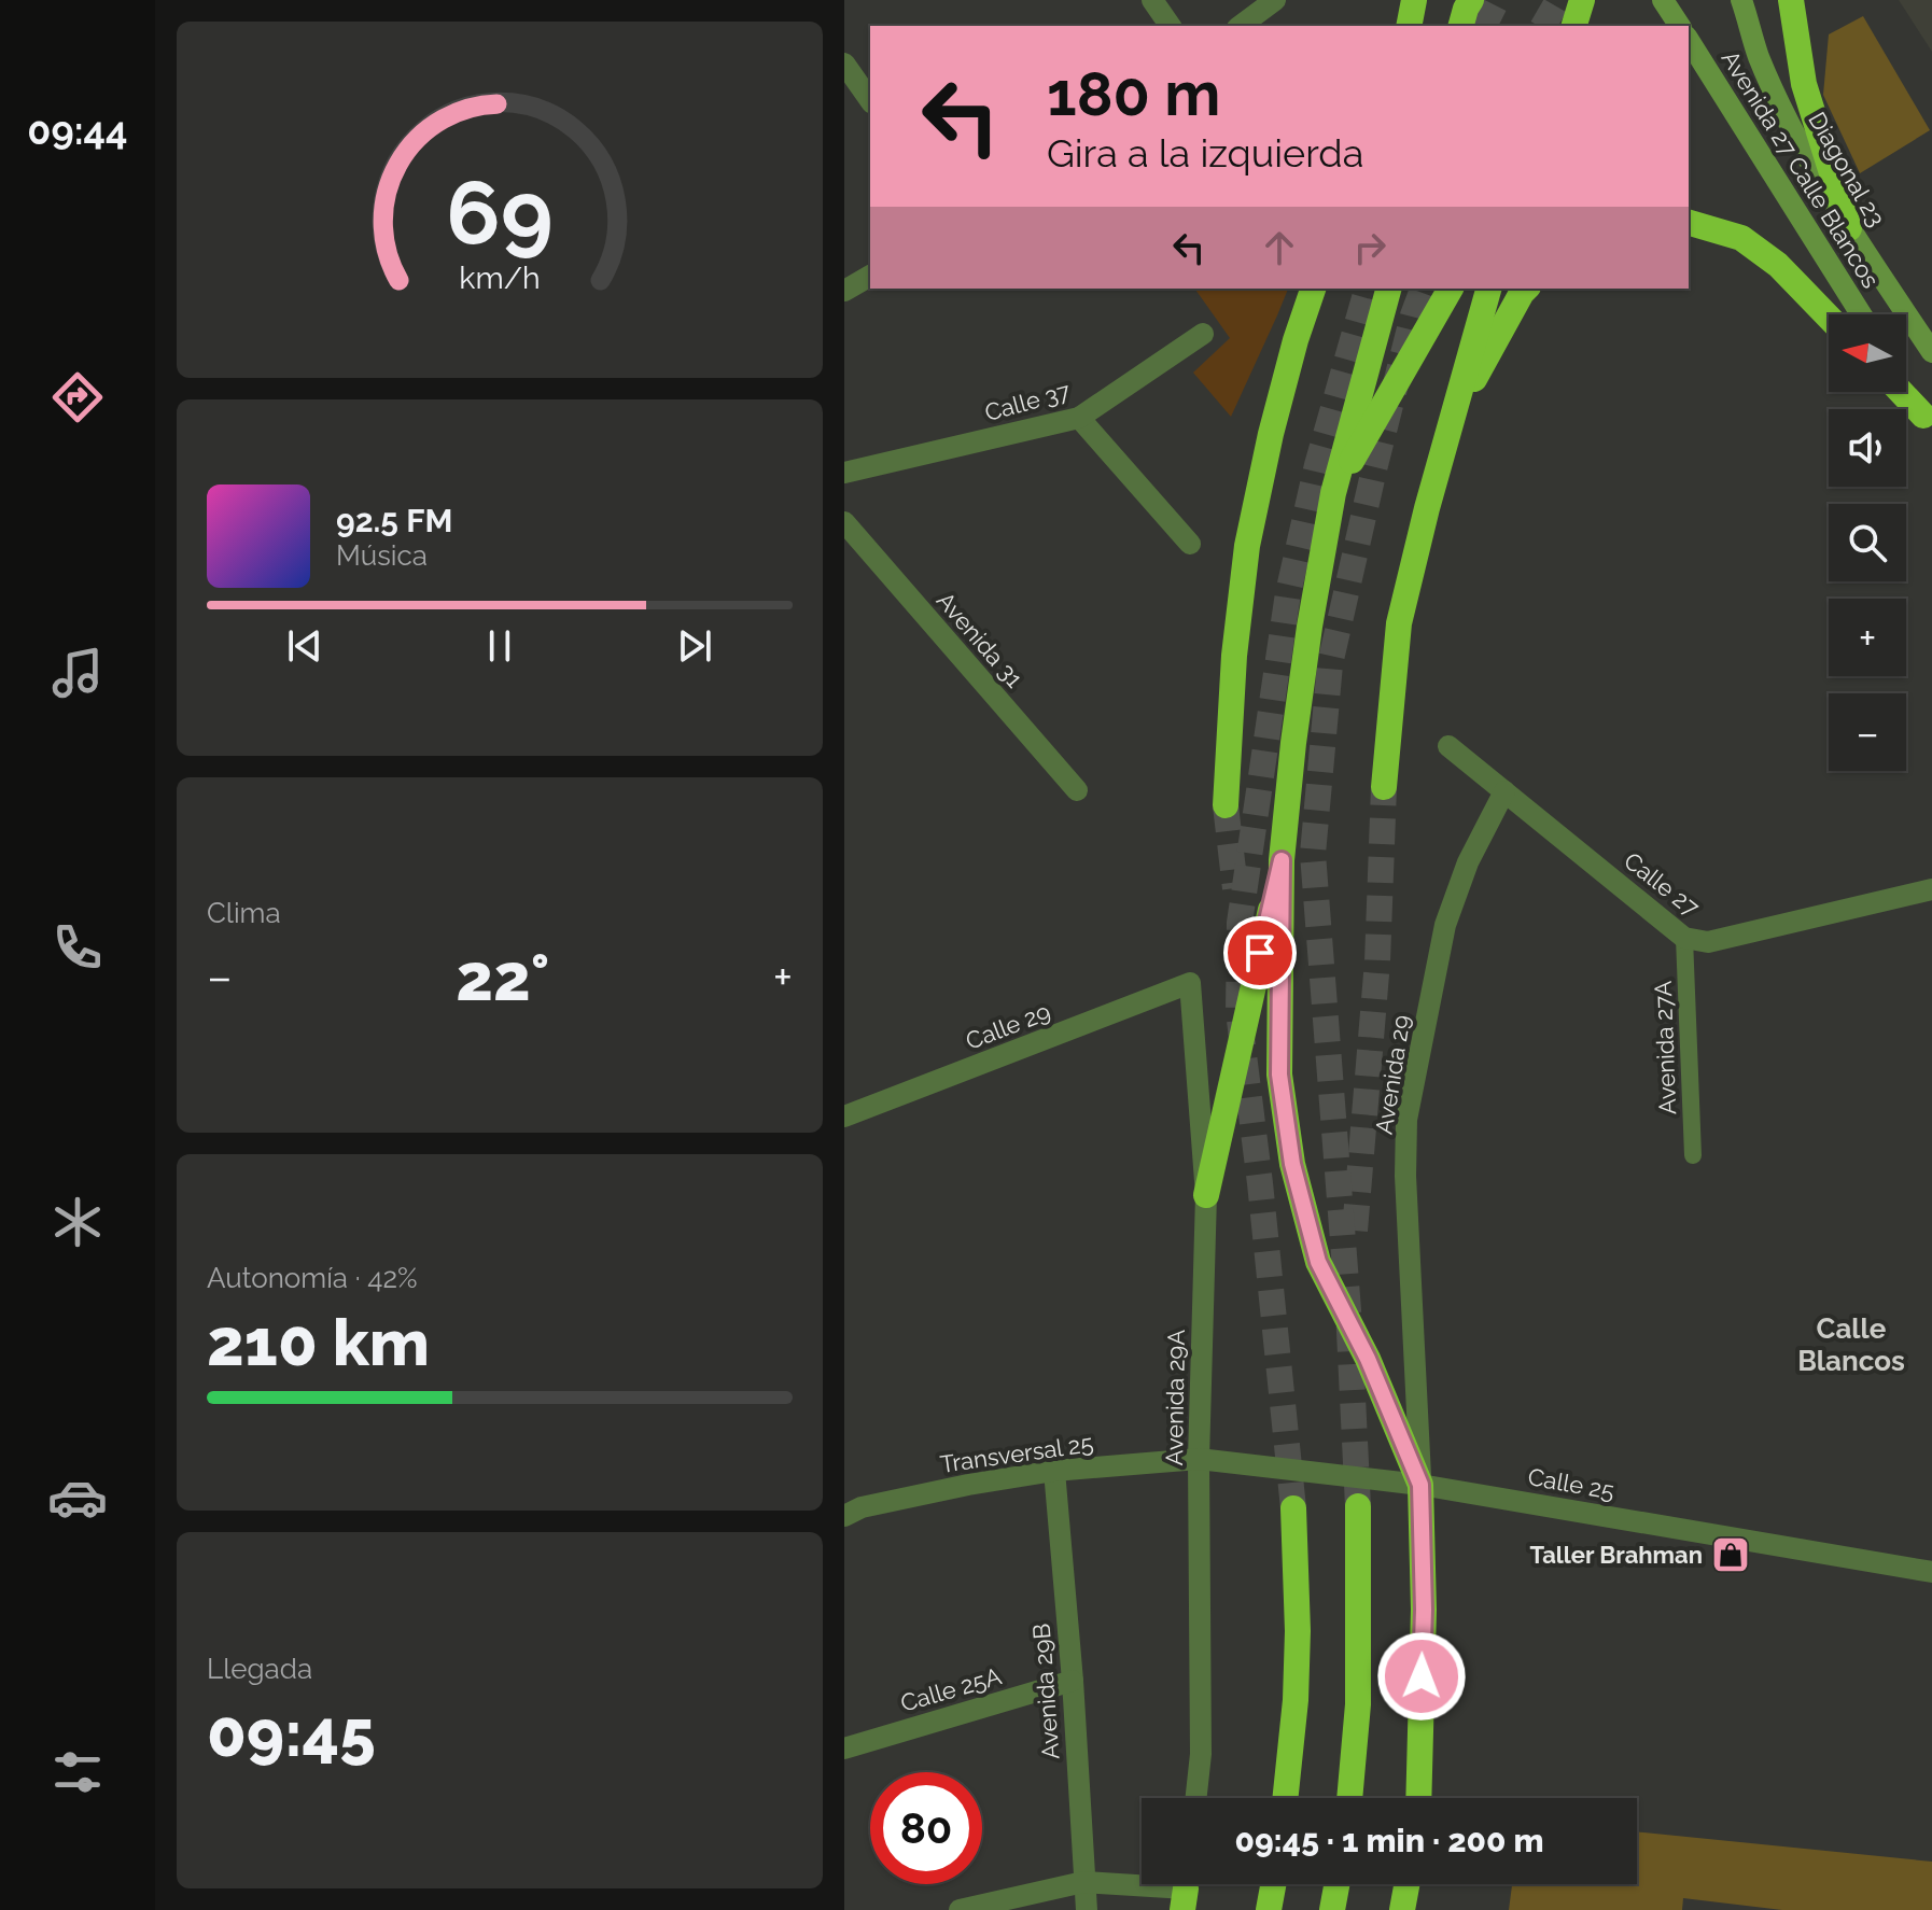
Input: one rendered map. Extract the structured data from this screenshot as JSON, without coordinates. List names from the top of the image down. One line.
{"streets":{"main road":["Avenida 27 Calle Blancos","Diagonal 23"],"street":["Calle 37","Avenida 31","Calle 27","Calle 29","Avenida 29","Avenida 29A","Transversal 25","Calle 25","Calle 25A","Avenida 29B"],"lane":["Avenida 27A"]},"crossings":[["Calle 27","Avenida 27A"],["Calle 27","Avenida 29"],["Calle 29","Avenida 29A"],["Avenida 29","Calle 25"],["Avenida 29A","Transversal 25"],["Avenida 29A","Calle 25"],["Transversal 25","Calle 25"],["Transversal 25","Avenida 29B"],["Calle 25A","Avenida 29B"]],"districts":["Calle Blancos"],"places":{"shop":["Taller Brahman"]},"north":"left","page":{"tabs":"09:44","turn":["180 m","Gira a la izquierda"],"map_buttons":["+","−"],"song":["92.5 FM","Música"],"tile":["Clima",["Autonomía · 42%","210 km"],["Llegada","09:45"]],"heat":["−","22°","+"],"limit":"80","trip":"09:45 · 1 min · 200 m","gauge":["69","km/h"]}}
